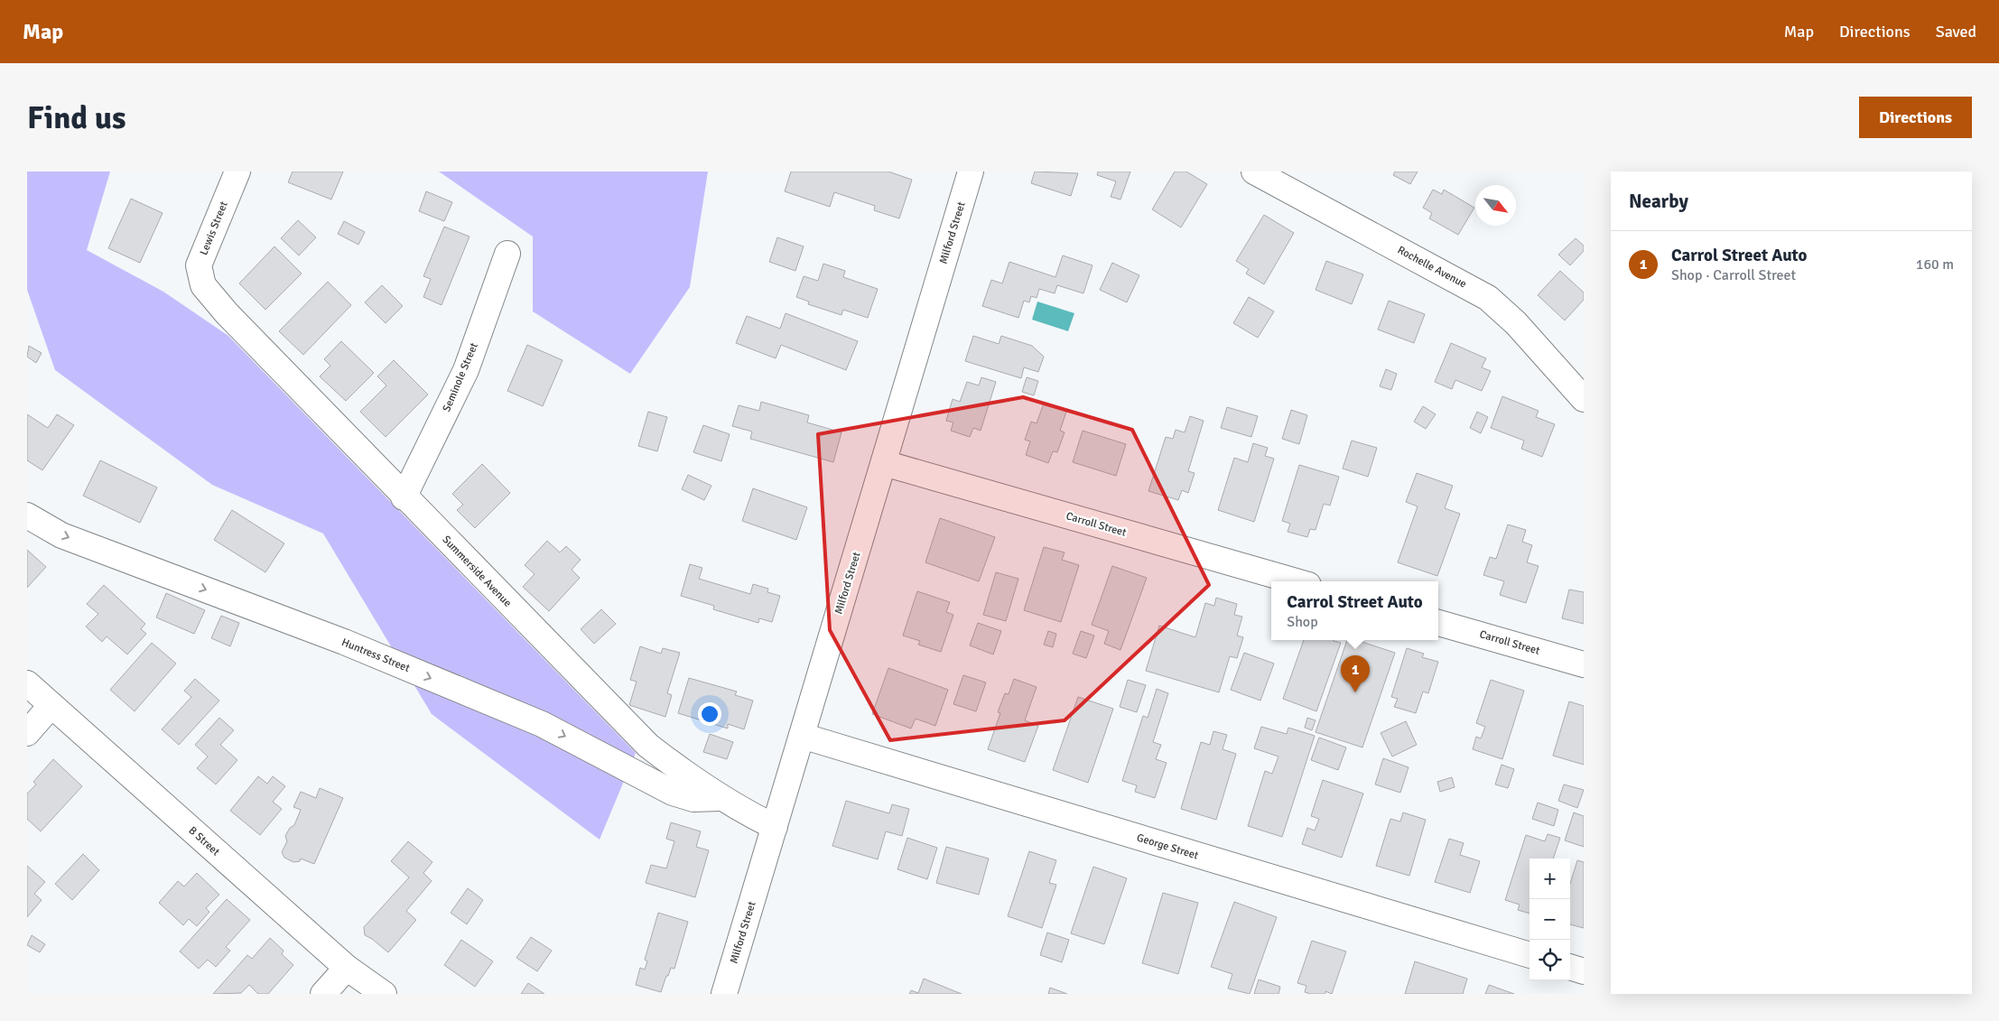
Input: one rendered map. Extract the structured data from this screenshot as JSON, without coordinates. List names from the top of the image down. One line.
{"streets":{"street":["Lewis Street","Milford Street","Rochelle Avenue","Seminole Street","Carroll Street","Summerside Avenue","Huntress Street","B Street","George Street"]},"crossings":[["Lewis Street","Summerside Avenue"],["Milford Street","Carroll Street"],["Milford Street","Summerside Avenue"],["Milford Street","George Street"],["Seminole Street","Summerside Avenue"],["Summerside Avenue","Huntress Street"]],"one_way":["Huntress Street"],"north":"bottom right","page":{"header":"Map","nav":["Map","Directions","Saved"],"buttons":"Directions","title":"Find us","heading":"Nearby","list":[{"mark":"1","name":"Carrol Street Auto","note":"Shop · Carroll Street","value":"160 m"}],"popup":["Carrol Street Auto","Shop"],"pins":"1","map_buttons":["+","−"]}}
